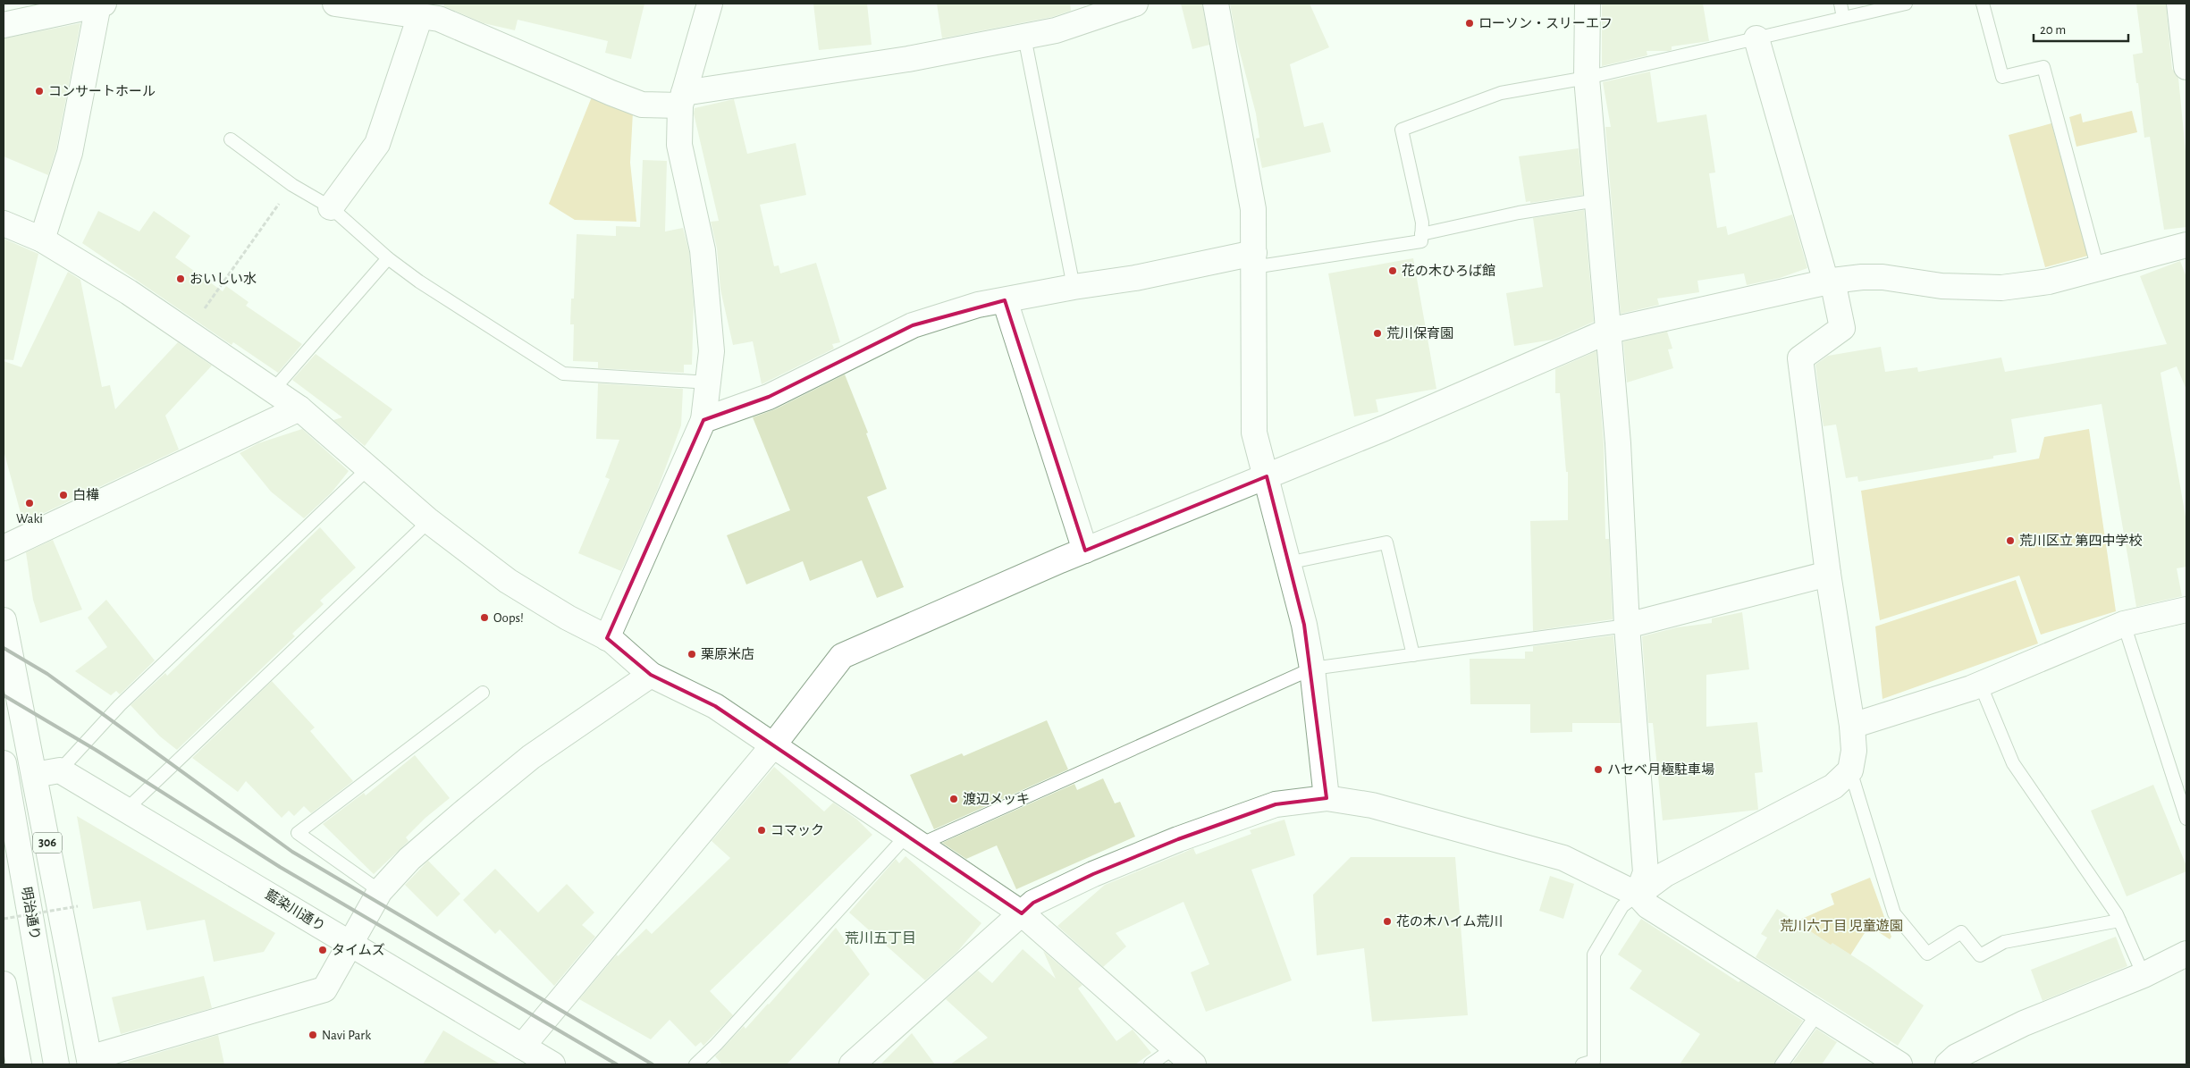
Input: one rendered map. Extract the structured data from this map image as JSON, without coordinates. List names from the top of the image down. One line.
{"streets":{"street":["306","藍染川通り","明治通り"]},"districts":["荒川五丁目"],"parks":["荒川六丁目 児童遊園"],"places":["ローソン・スリーエフ","コンサートホール","花の木ひろば館","おいしい水","荒川保育園","白樺","Waki","荒川区立 第四中学校","Oops!","栗原米店","ハセベ月極駐車場","渡辺メッキ","コマック","花の木ハイム荒川","タイムズ","Navi Park"],"scale_bar":"20 m"}
